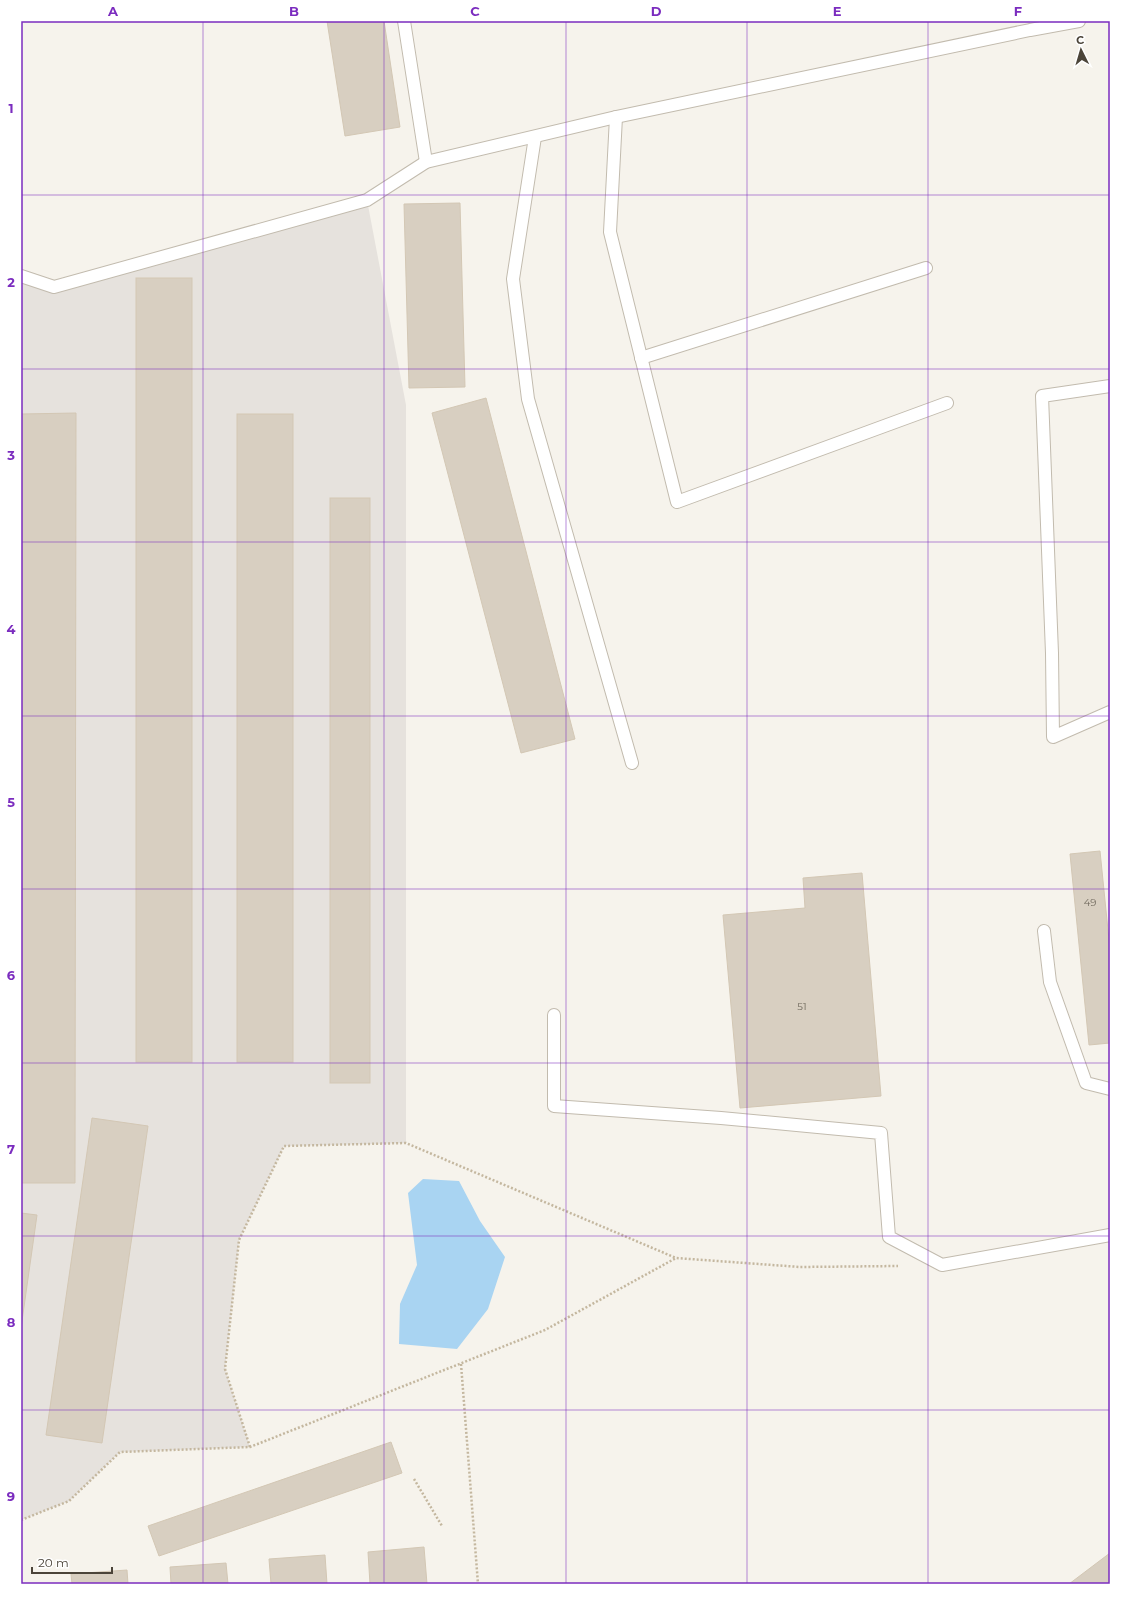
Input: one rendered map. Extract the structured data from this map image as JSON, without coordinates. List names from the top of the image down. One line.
{"house_numbers":["49","51"],"scale_bar":"20 m","north":"top","grid":{"columns":["A","B","C","D","E","F"],"rows":["1","2","3","4","5","6","7","8","9"]}}
